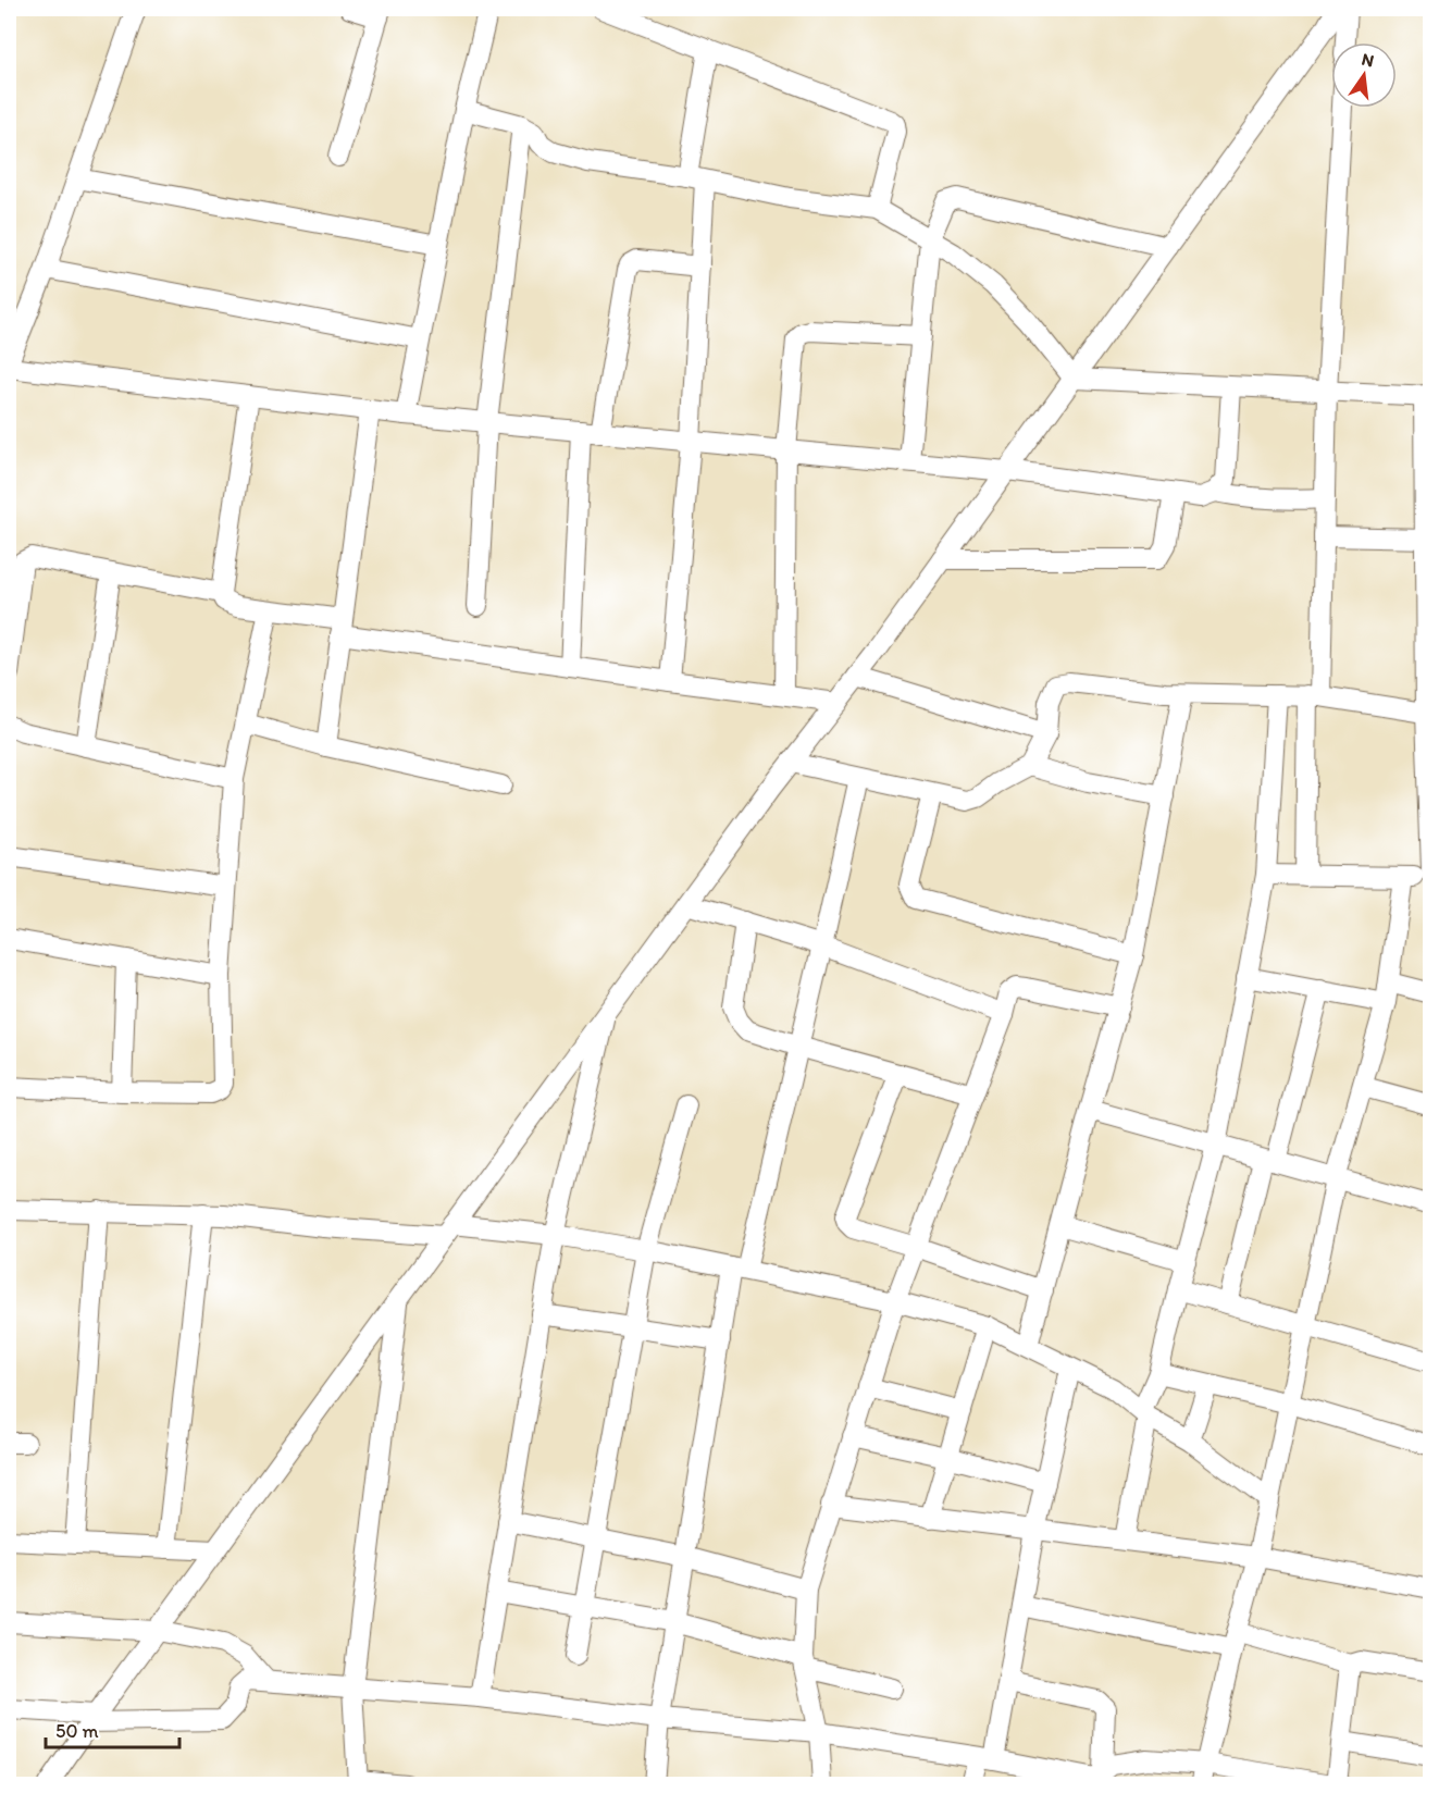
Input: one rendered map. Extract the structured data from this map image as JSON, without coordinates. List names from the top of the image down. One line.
{"scale_bar":"50 m","north":"top"}
